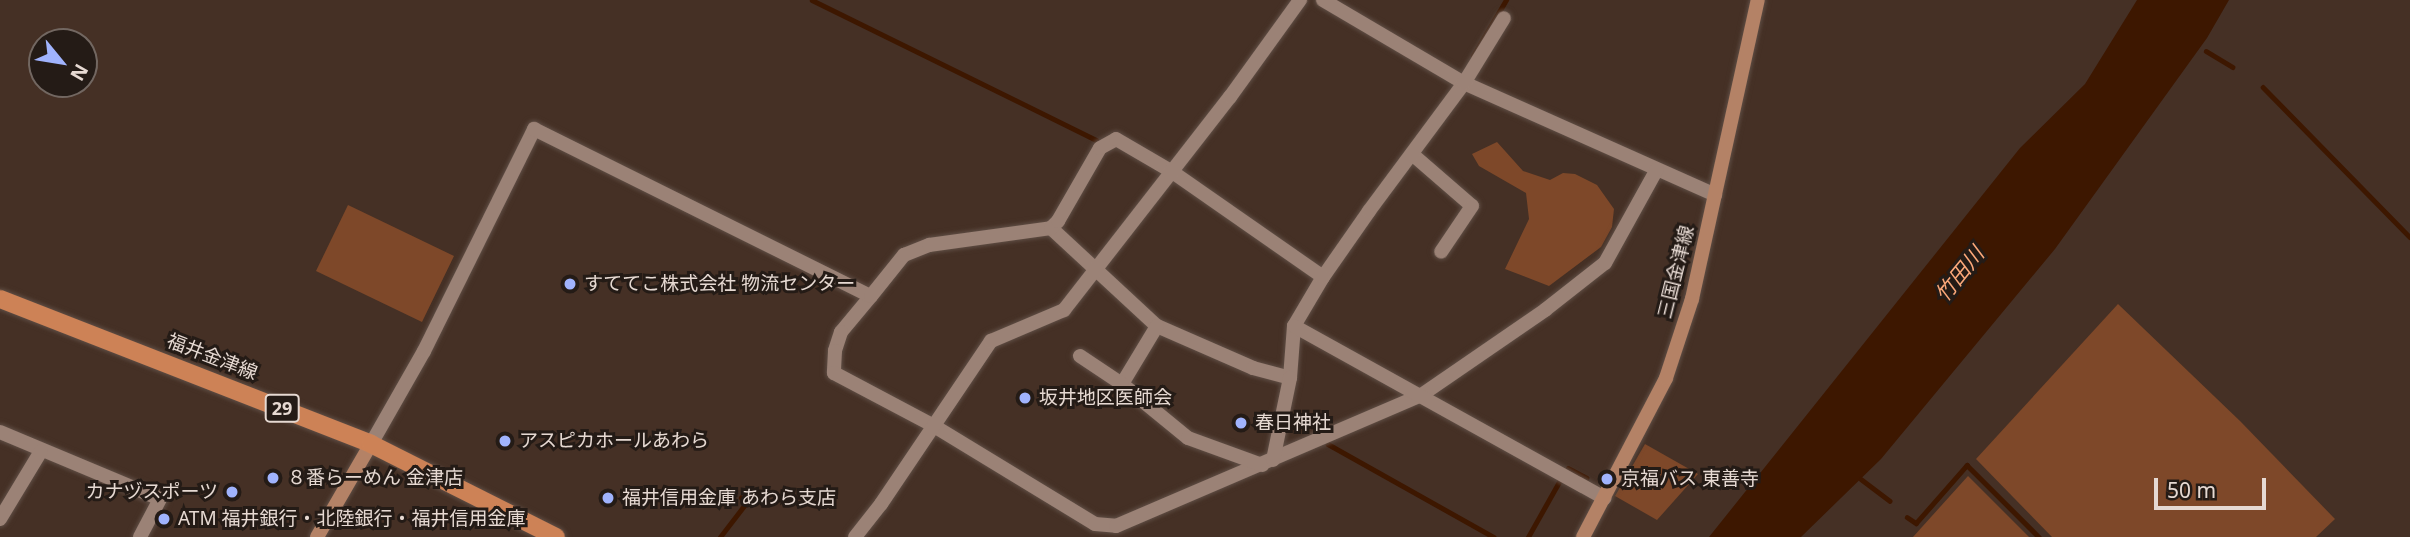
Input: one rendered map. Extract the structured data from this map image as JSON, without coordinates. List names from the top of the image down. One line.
{"streets":{"main road":["三国金津線","福井金津線","29"]},"water":["竹田川"],"places":["すててこ株式会社 物流センター","坂井地区医師会","春日神社","アスピカホールあわら","８番らーめん 金津店","京福バス 東善寺","カナヅスポーツ","福井信用金庫 あわら支店","ATM 福井銀行・北陸銀行・福井信用金庫"],"scale_bar":"50 m","north":"bottom right"}
